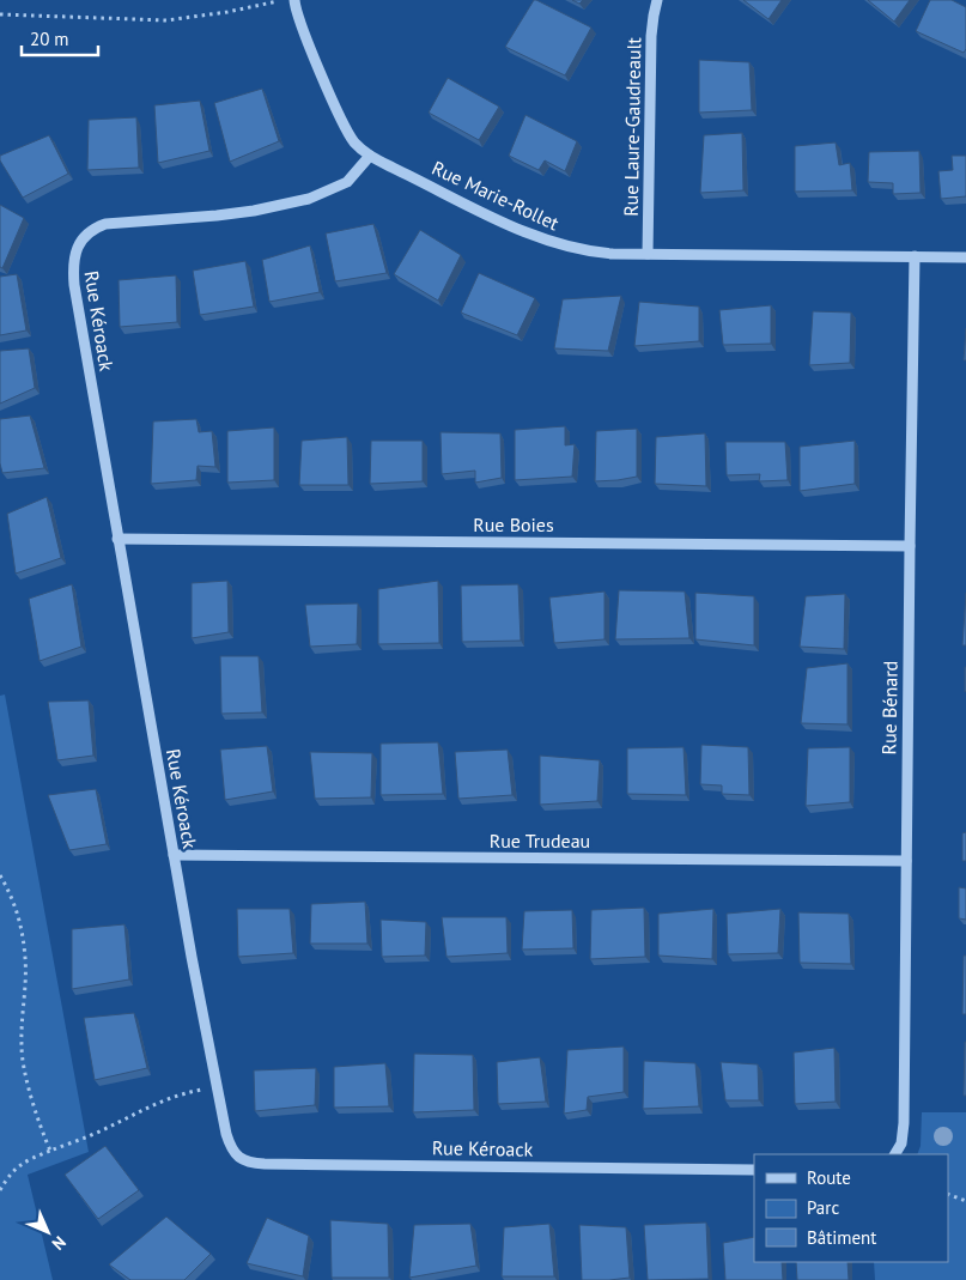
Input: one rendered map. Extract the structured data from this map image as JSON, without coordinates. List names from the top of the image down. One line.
{"streets":{"street":["Rue Laure-Gaudreault","Rue Marie-Rollet","Rue Kéroack","Rue Boies","Rue Bénard","Rue Trudeau"]},"crossings":[["Rue Laure-Gaudreault","Rue Marie-Rollet"],["Rue Marie-Rollet","Rue Kéroack"],["Rue Marie-Rollet","Rue Bénard"],["Rue Kéroack","Rue Boies"],["Rue Kéroack","Rue Trudeau"],["Rue Boies","Rue Bénard"],["Rue Bénard","Rue Trudeau"]],"legend":["Route","Parc","Bâtiment"],"scale_bar":"20 m","north":"bottom right"}
